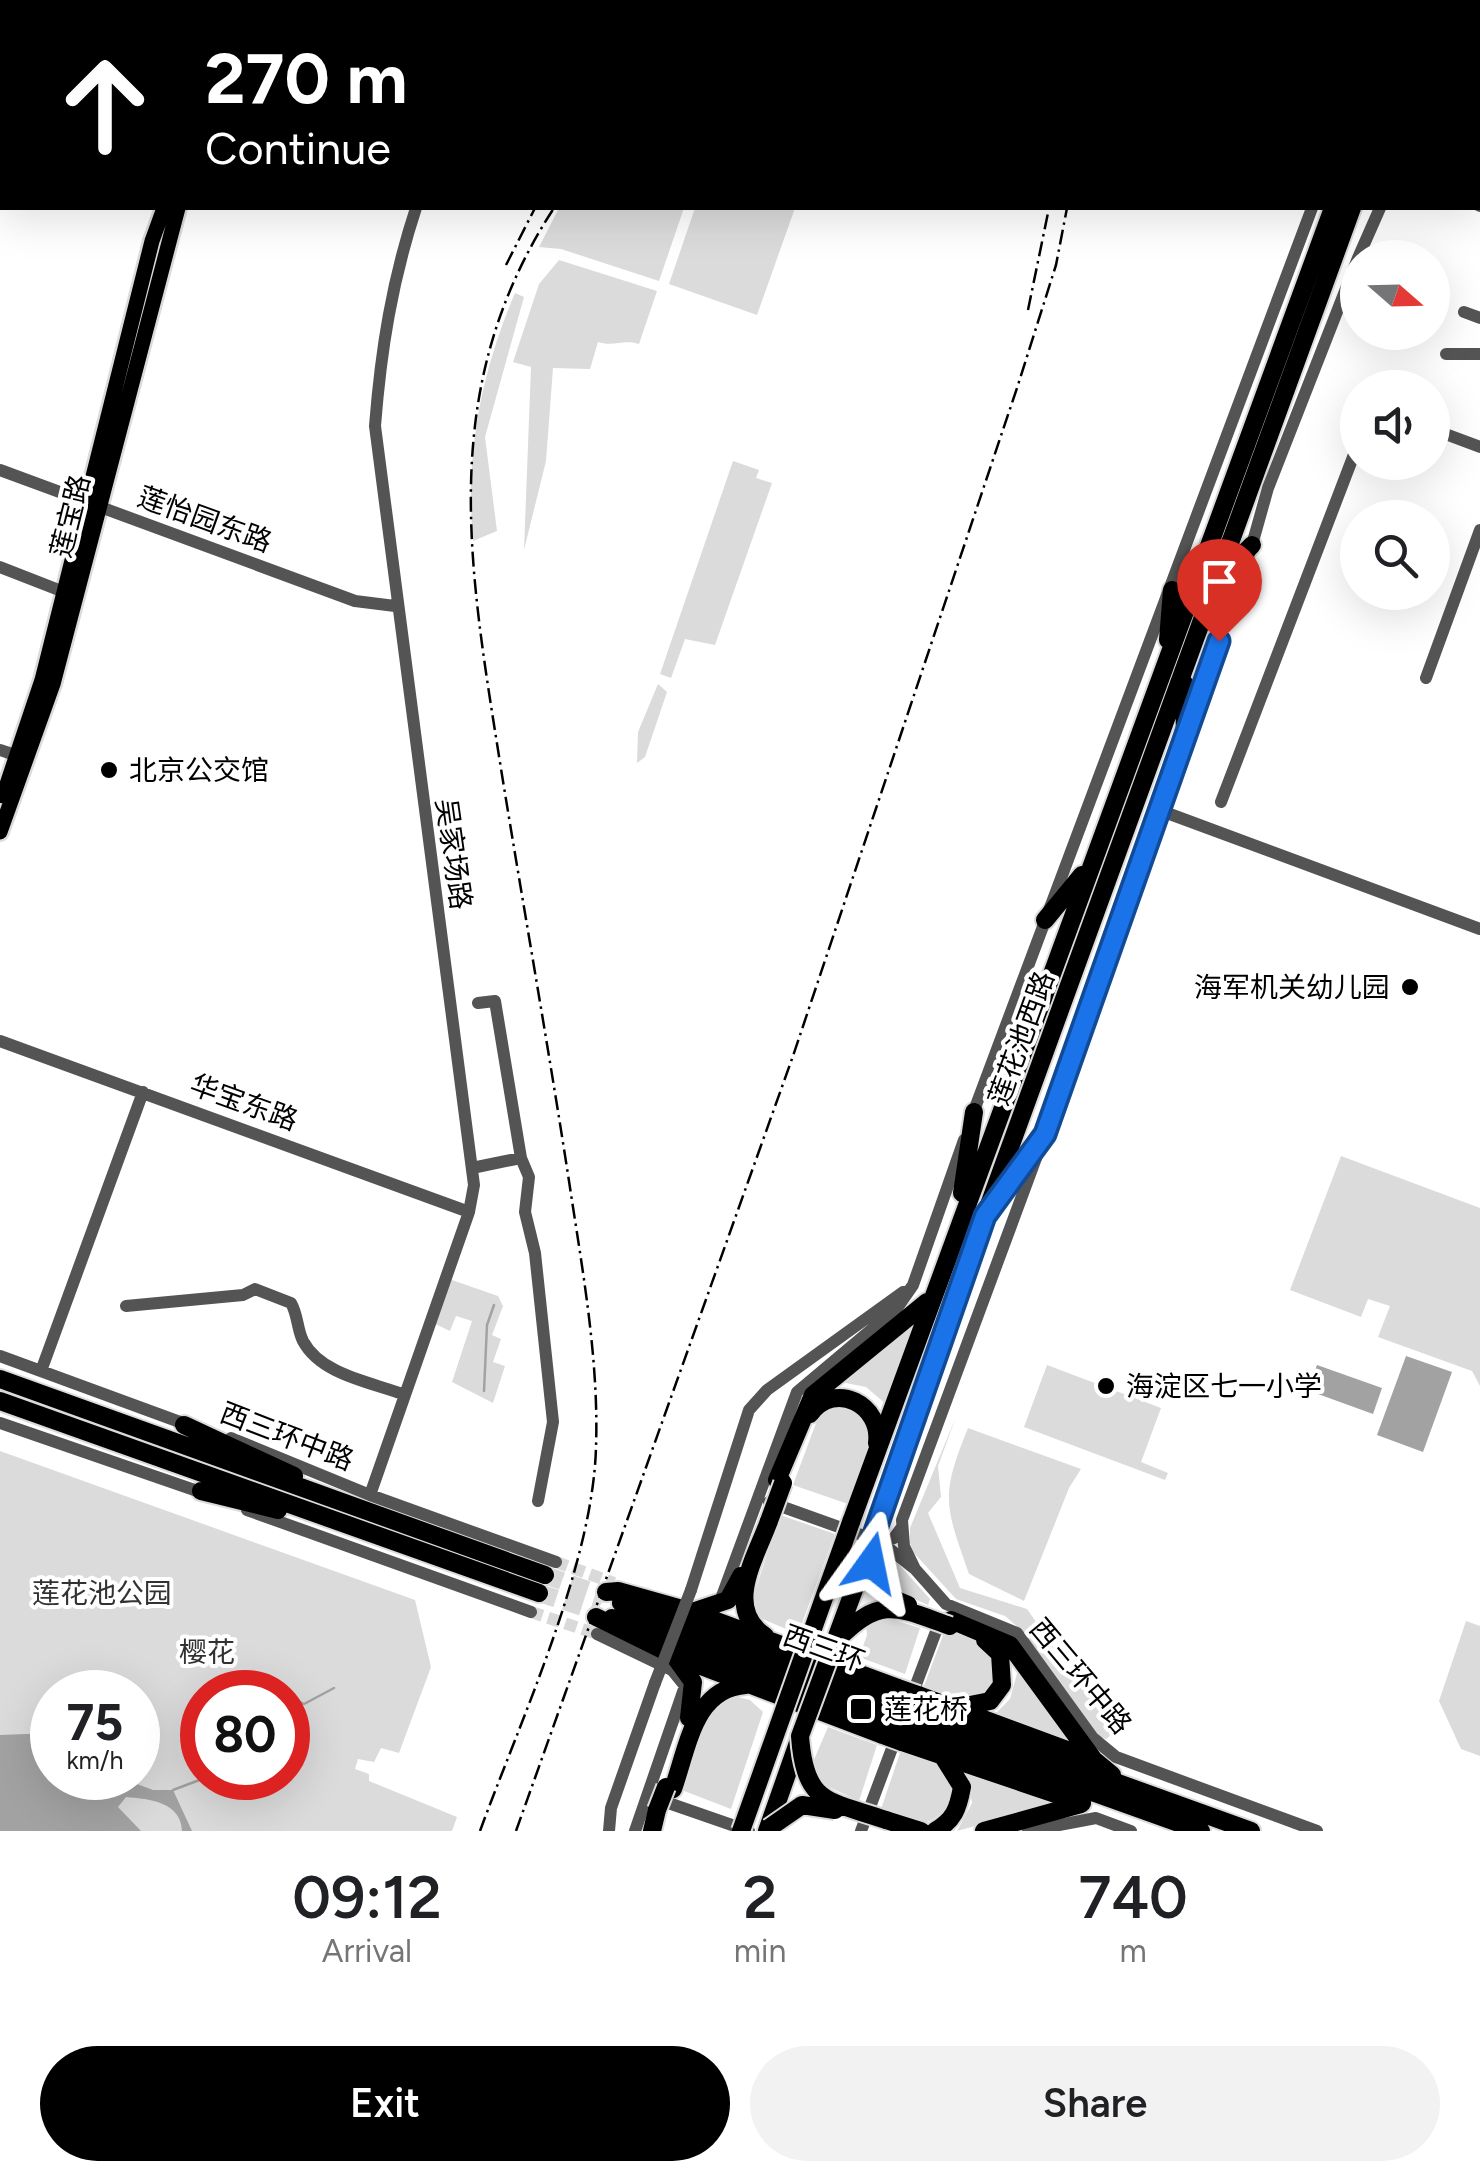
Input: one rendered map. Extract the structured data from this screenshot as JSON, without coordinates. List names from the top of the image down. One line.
{"streets":{"highway":["莲花池西路","西三环"],"main road":["莲宝路"],"street":["莲怡园东路","吴家场路","华宝东路","西三环中路"]},"crossings":[["莲宝路","莲怡园东路"],["莲怡园东路","吴家场路"],["吴家场路","华宝东路"],["吴家场路","西三环中路"],["莲花池西路","西三环中路"]],"parks":["莲花池公园","樱花"],"places":{"other":["北京公交馆","海军机关幼儿园","海淀区七一小学"],"transit":["莲花桥"]},"north":"right","page":{"turn":["270 m","Continue"],"speed":"75 km/h","limit":"80","eta":["09:12","Arrival","2","min","740","m"],"buttons":["Exit","Share"]}}
